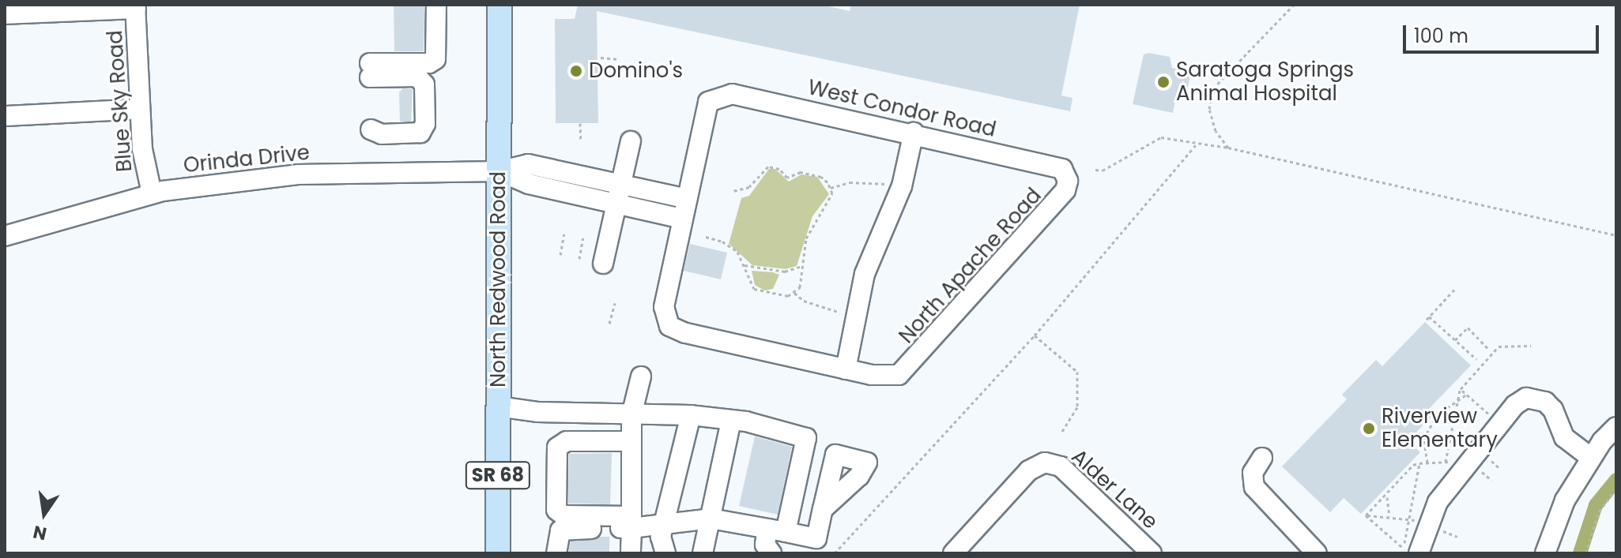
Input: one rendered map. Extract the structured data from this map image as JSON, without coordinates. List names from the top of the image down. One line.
{"streets":{"main road":["North Redwood Road","SR 68"],"street":["Blue Sky Road","West Condor Road","Orinda Drive","North Apache Road","Alder Lane"]},"crossings":[["Blue Sky Road","Orinda Drive"],["West Condor Road","North Apache Road"],["Orinda Drive","North Redwood Road"]],"places":["Domino's","Saratoga Springs Animal Hospital","Riverview Elementary"],"scale_bar":"100 m","north":"bottom"}
